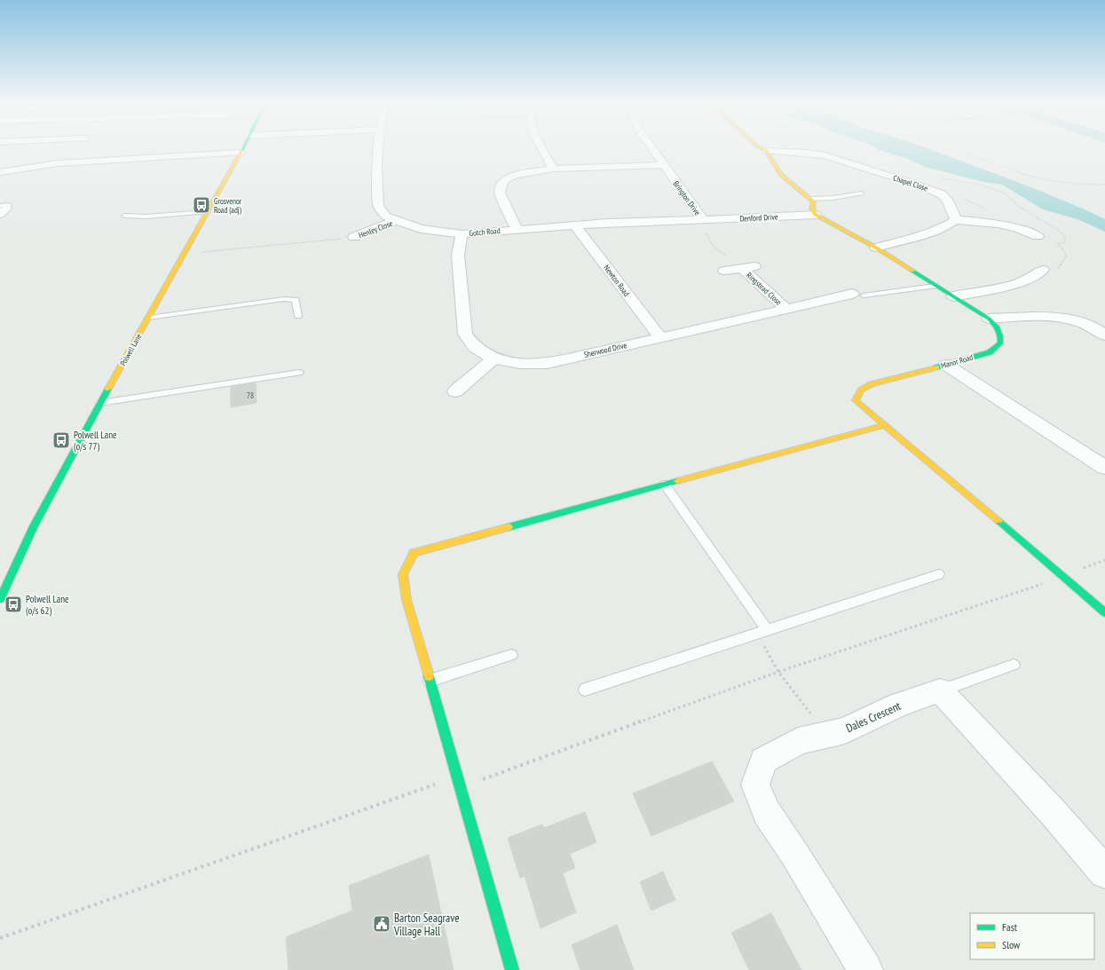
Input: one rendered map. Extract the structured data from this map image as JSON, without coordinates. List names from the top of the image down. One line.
{"streets":{"street":["Chapel Close","Brington Drive","Denford Drive","Henley Close","Gotch Road","Newton Road","Ringstead Close","Polwell Lane","Sherwood Drive","Manor Road","Dales Crescent"]},"crossings":[["Brington Drive","Denford Drive"],["Brington Drive","Gotch Road"],["Denford Drive","Gotch Road"],["Denford Drive","Manor Road"],["Henley Close","Gotch Road"],["Gotch Road","Newton Road"],["Gotch Road","Sherwood Drive"],["Newton Road","Sherwood Drive"],["Ringstead Close","Sherwood Drive"]],"places":{"bus stop":["Grosvenor Road (adj)","Polwell Lane (o/s 77)","Polwell Lane (o/s 62)"],"public building":["Barton Seagrave Village Hall"]},"house_numbers":["78"],"legend":["Fast","Slow"]}
